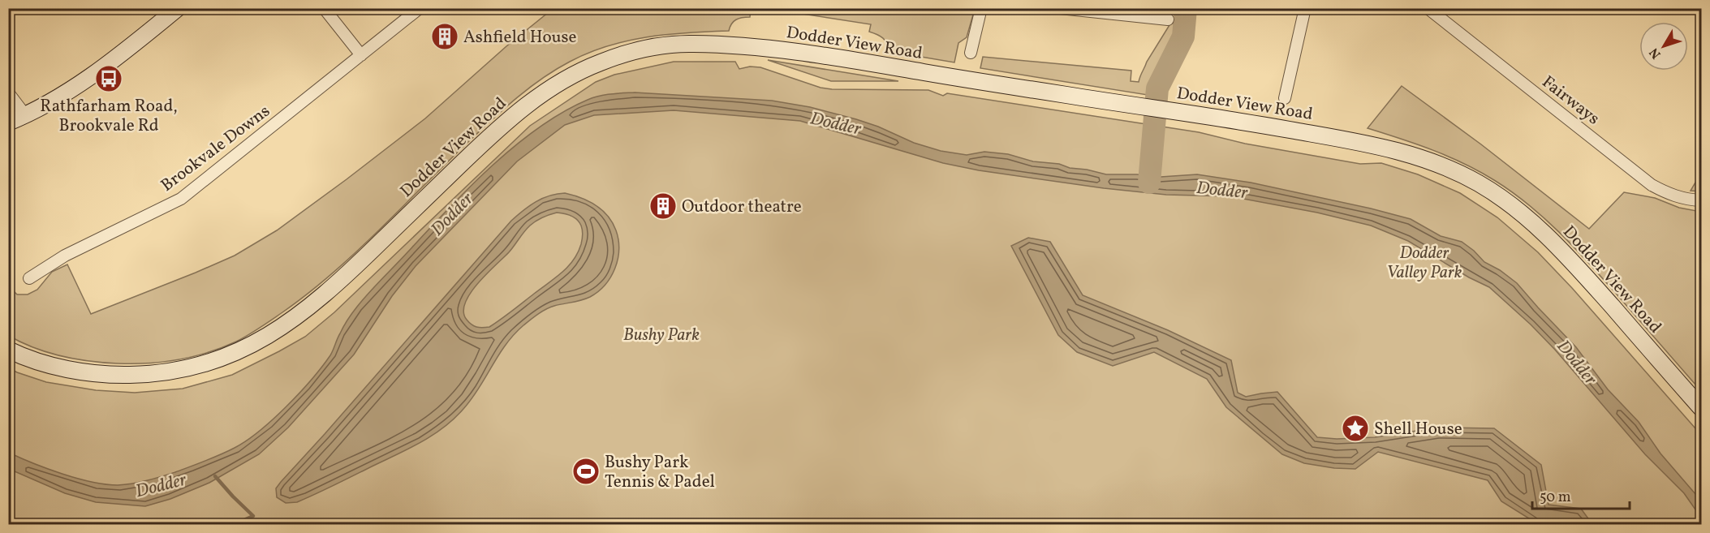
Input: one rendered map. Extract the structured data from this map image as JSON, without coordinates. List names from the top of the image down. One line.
{"streets":{"main road":["Dodder View Road"],"street":["Fairways","Brookvale Downs"]},"water":["Dodder"],"parks":["Dodder Valley Park","Bushy Park"],"places":{"building":["Ashfield House","Outdoor theatre"],"bus stop":["Rathfarham Road, Brookvale Rd"],"place":["Shell House"],"sports":["Bushy Park Tennis & Padel"]},"scale_bar":"50 m","north":"bottom left"}
